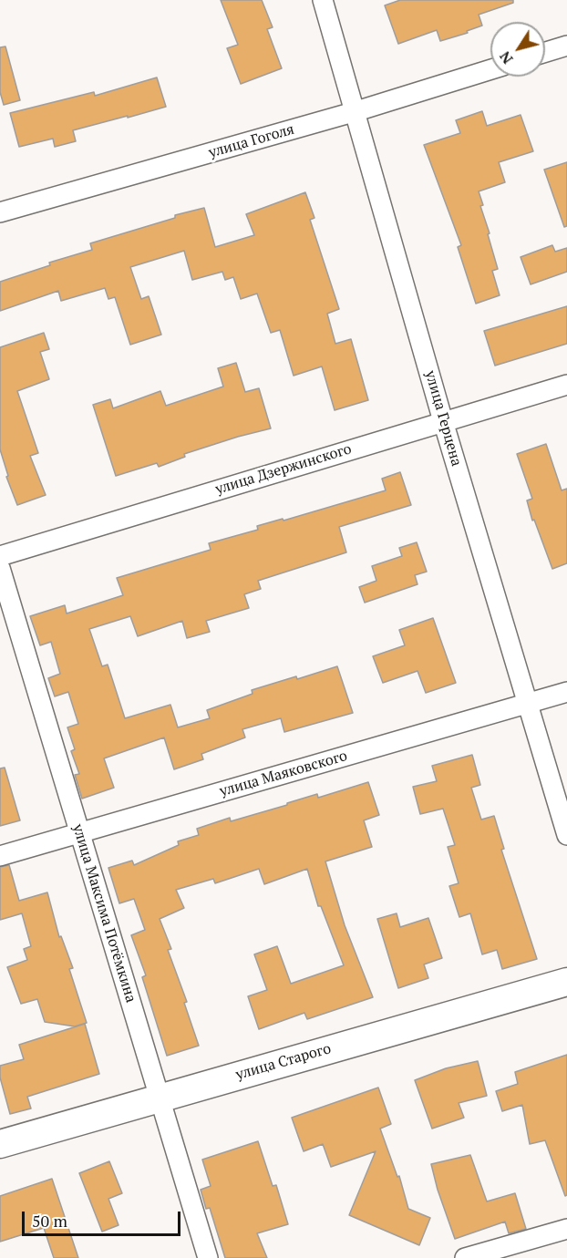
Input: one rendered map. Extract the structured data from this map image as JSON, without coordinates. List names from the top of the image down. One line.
{"streets":{"street":["улица Гоголя","улица Герцена","улица Дзержинского","улица Маяковского","улица Максима Потёмкина","улица Старого"]},"crossings":[["улица Гоголя","улица Герцена"],["улица Герцена","улица Дзержинского"],["улица Герцена","улица Маяковского"],["улица Маяковского","улица Максима Потёмкина"],["улица Максима Потёмкина","улица Старого"]],"scale_bar":"50 m","north":"bottom left"}
